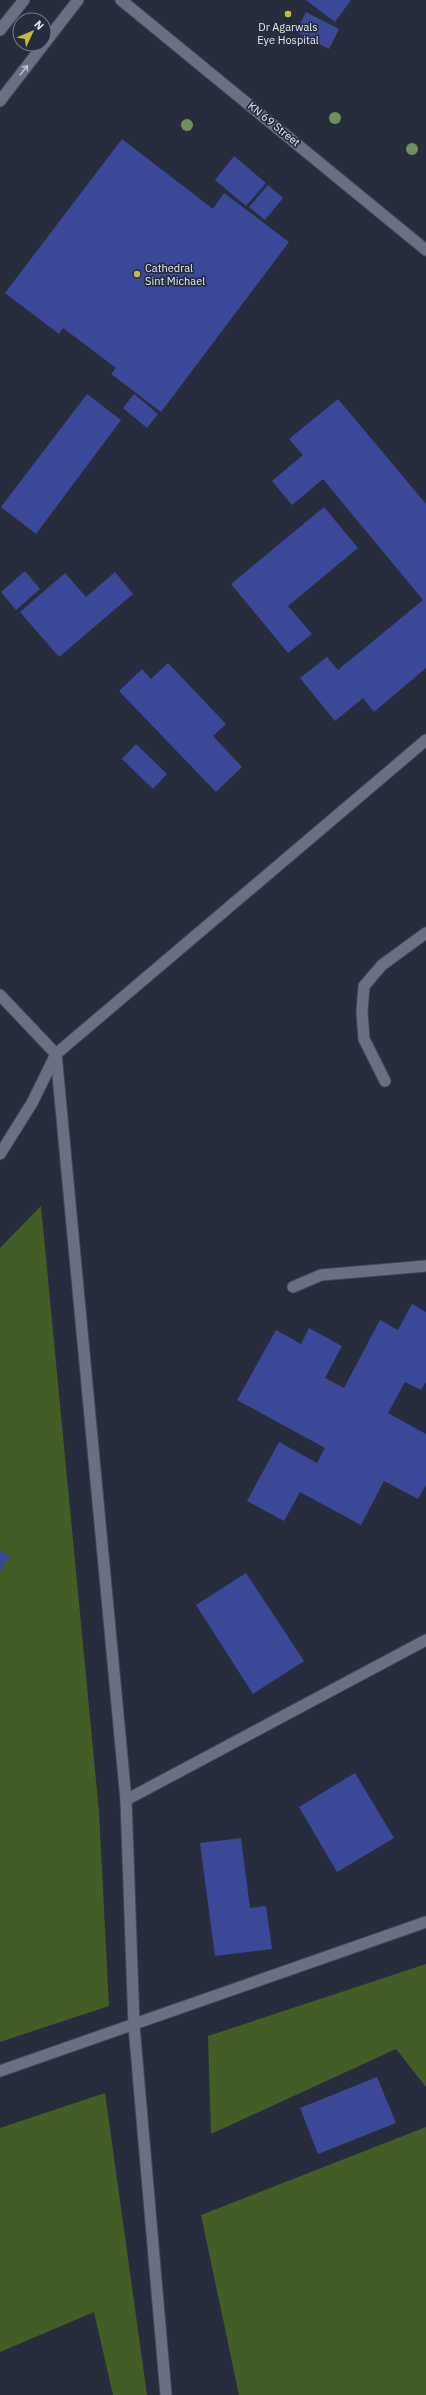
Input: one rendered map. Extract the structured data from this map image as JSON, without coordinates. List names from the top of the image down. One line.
{"streets":{"street":["KN 69 Street"]},"places":["Dr Agarwals Eye Hospital","Cathedral Sint Michael"],"north":"top right"}
